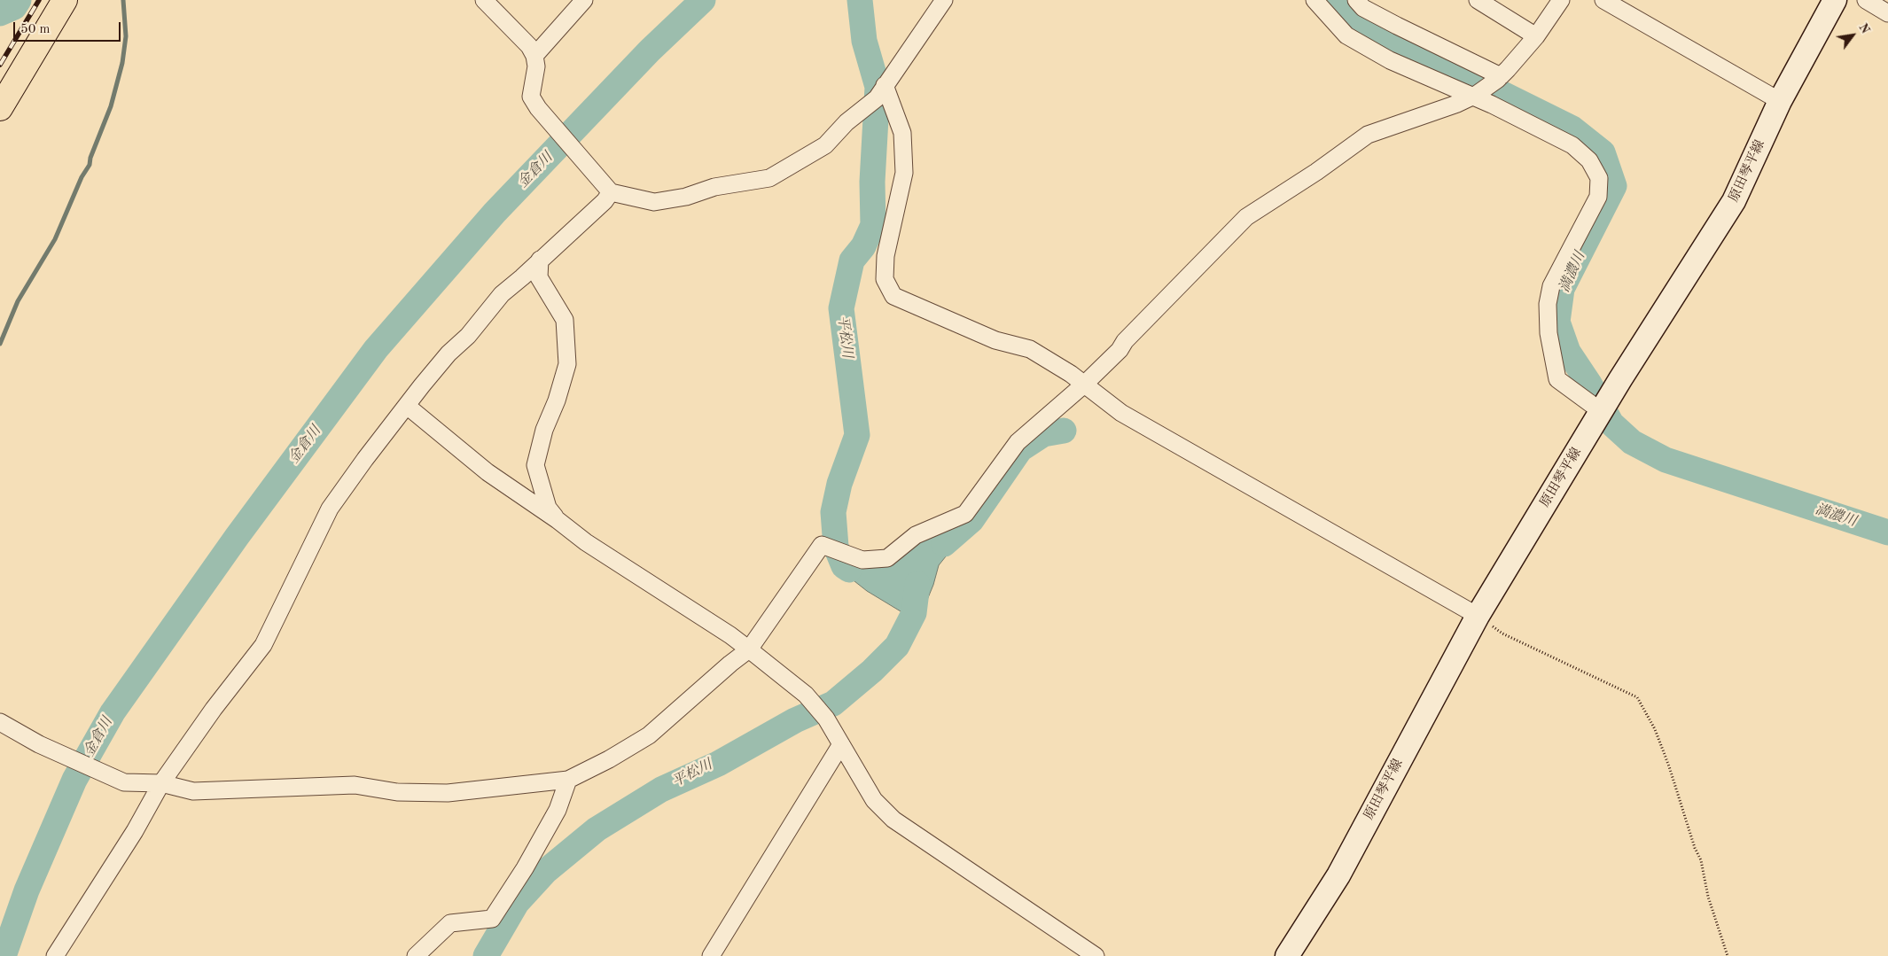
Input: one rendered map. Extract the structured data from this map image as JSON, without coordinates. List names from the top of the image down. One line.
{"streets":{"main road":["原田琴平線"]},"water":["金倉川","満濃川","平松川"],"scale_bar":"50 m","north":"top right"}
